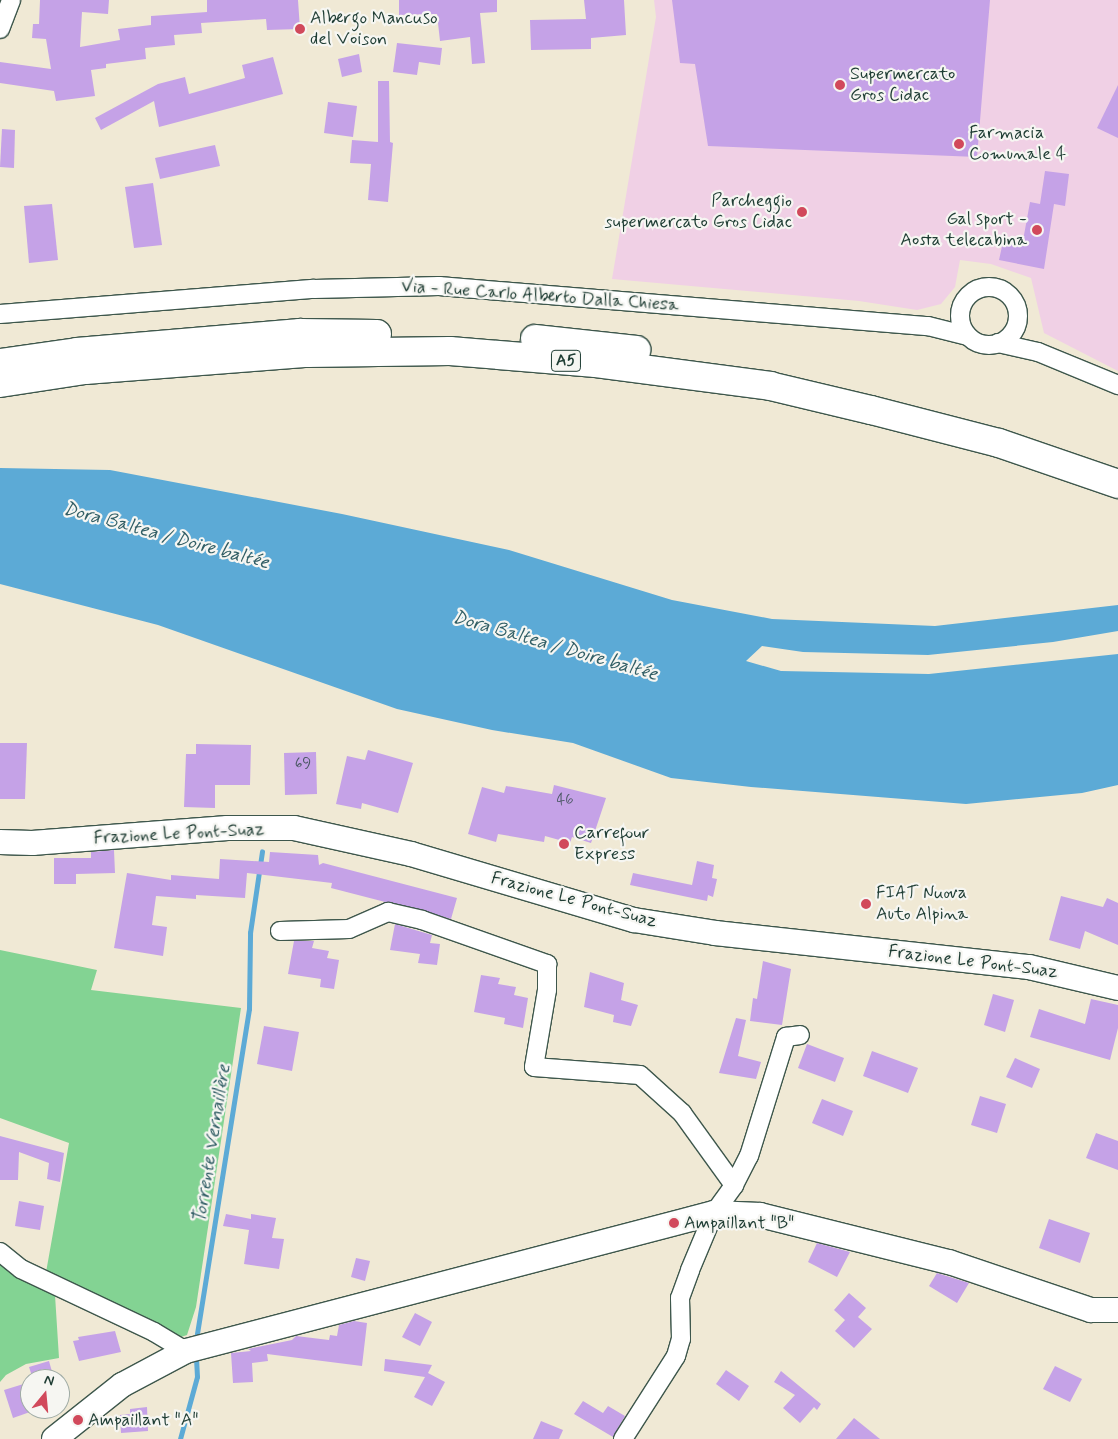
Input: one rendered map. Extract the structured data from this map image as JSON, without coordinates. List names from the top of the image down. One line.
{"streets":{"highway":["A5"],"main road":["Frazione Le Pont-Suaz"],"street":["Via - Rue Carlo Alberto Dalla Chiesa"]},"water":["Dora Baltea / Doire baltée","Torrente Vernaillère"],"places":["Albergo Mancuso del Voison","Supermercato Gros Cidac","Farmacia Comunale 4","Parcheggio supermercato Gros Cidac","Gal sport - Aosta telecabina","Carrefour Express","FIAT Nuova Auto Alpina","Ampaillant \"B\"","Ampaillant \"A\""],"house_numbers":["69","46"],"north":"top"}
